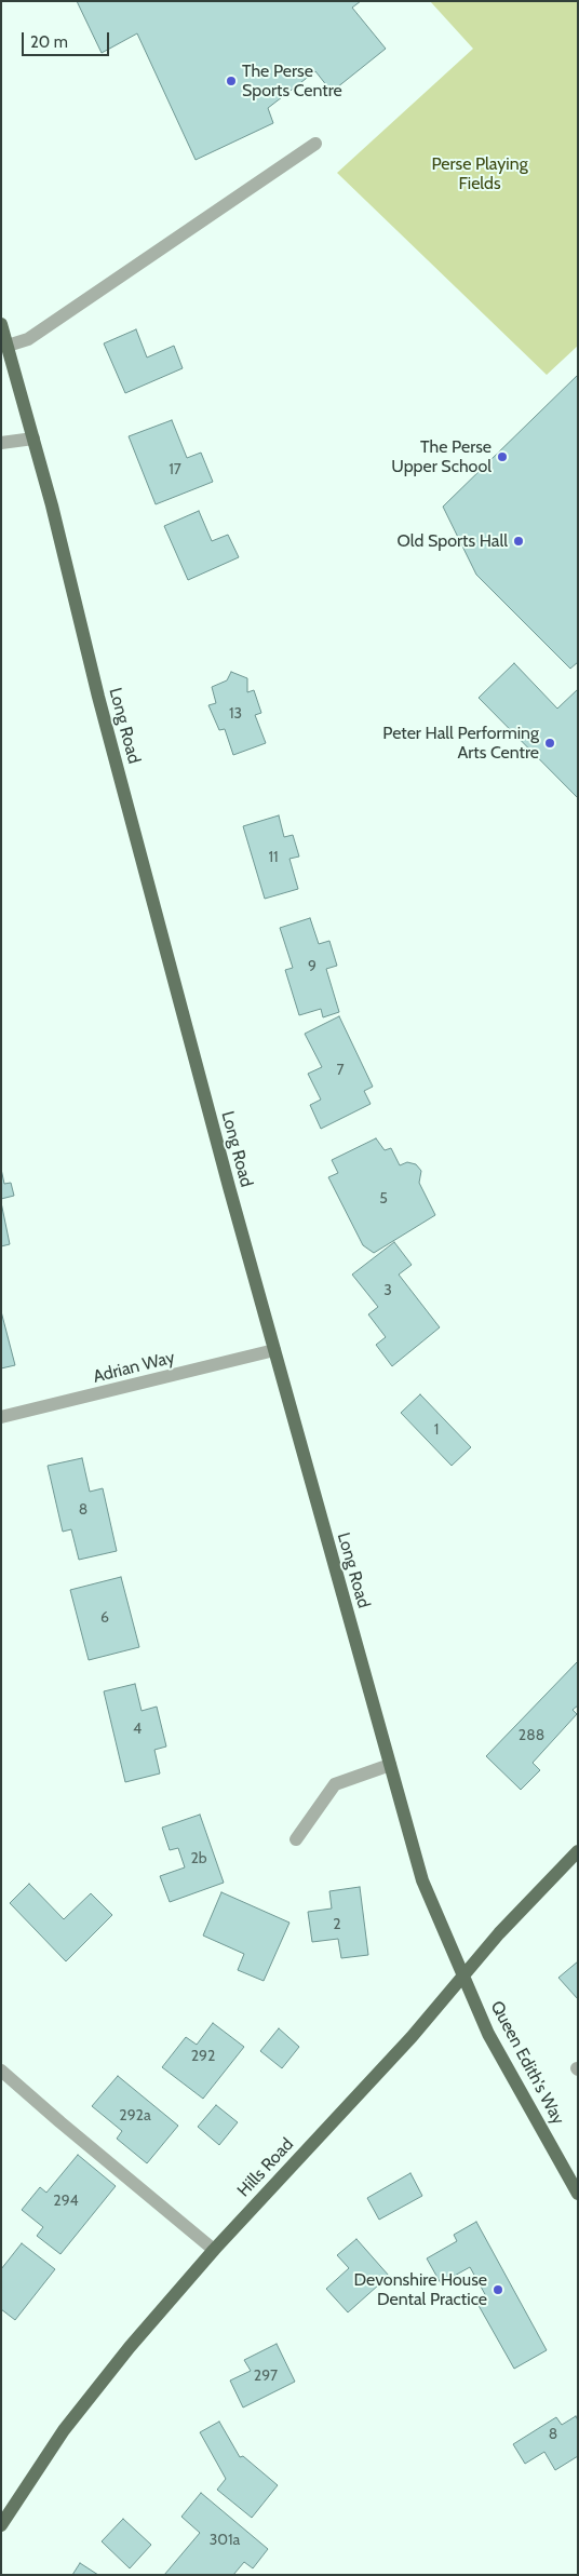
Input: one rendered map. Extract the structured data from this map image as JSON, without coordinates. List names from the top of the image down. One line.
{"streets":{"main road":["Long Road","Queen Edith's Way","Hills Road"],"lane":["Adrian Way"]},"crossings":[["Long Road","Adrian Way"],["Long Road","Queen Edith's Way"],["Long Road","Hills Road"],["Queen Edith's Way","Hills Road"]],"parks":["Perse Playing Fields"],"places":["The Perse Sports Centre","The Perse Upper School","Old Sports Hall","Peter Hall Performing Arts Centre","Devonshire House Dental Practice"],"house_numbers":["17","13","11","9","7","5","3","1","8","6","4","288","2b","2","292","292a","294","297","8","301a"],"scale_bar":"20 m"}
